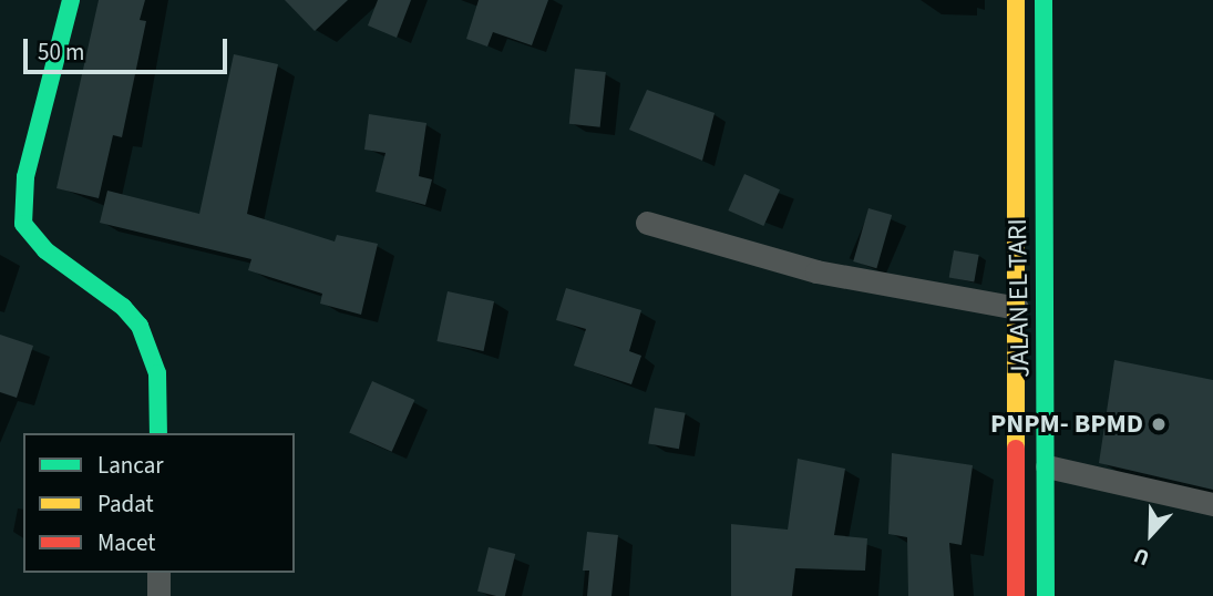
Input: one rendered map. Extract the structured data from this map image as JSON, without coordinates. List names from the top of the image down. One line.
{"streets":{"street":["JALAN EL TARI"]},"places":["PNPM- BPMD"],"legend":["Lancar","Padat","Macet"],"scale_bar":"50 m","north":"bottom"}
